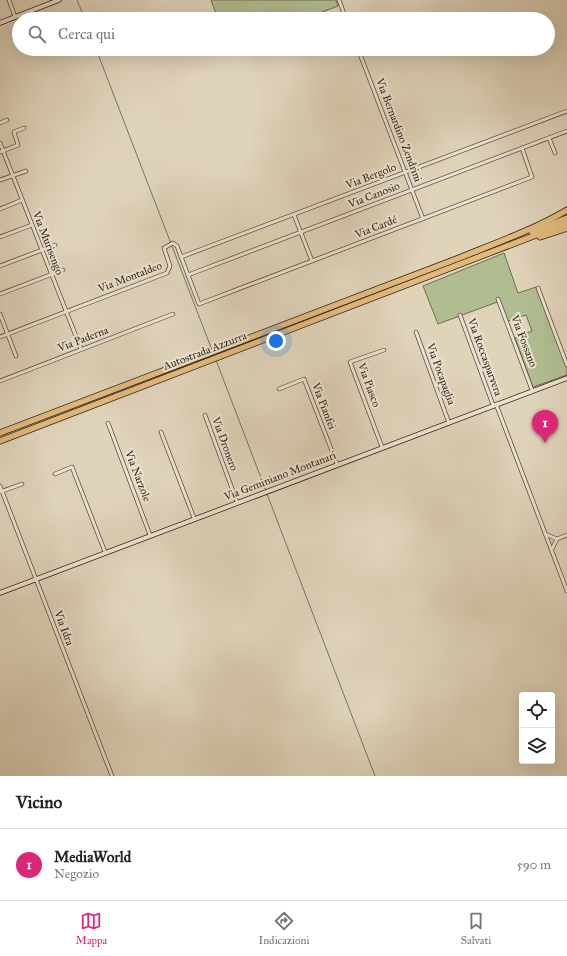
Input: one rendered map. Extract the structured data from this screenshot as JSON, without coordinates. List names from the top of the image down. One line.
{"streets":{"highway":["Autostrada Azzurra"],"street":["Via Bernardino Zendrini","Via Bergolo","Via Canosio","Via Cardé","Via Murisengo","Via Montaldeo","Via Paderna","Via Fossano","Via Roccasparvera","Via Pocapaglia","Via Piasco","Via Pianfei","Via Dronero","Via Narzole","Via Geminiano Montanari","Via Idra"]},"crossings":[["Via Bernardino Zendrini","Via Bergolo"],["Via Bernardino Zendrini","Via Canosio"],["Via Bernardino Zendrini","Via Cardé"],["Via Bergolo","Via Montaldeo"],["Via Canosio","Via Cardé"],["Via Canosio","Via Montaldeo"],["Via Cardé","Via Montaldeo"],["Via Murisengo","Via Montaldeo"],["Via Murisengo","Via Paderna"],["Via Fossano","Via Geminiano Montanari"],["Via Roccasparvera","Via Geminiano Montanari"],["Via Pocapaglia","Via Geminiano Montanari"],["Via Piasco","Via Geminiano Montanari"],["Via Pianfei","Via Geminiano Montanari"],["Via Dronero","Via Geminiano Montanari"],["Via Narzole","Via Geminiano Montanari"],["Via Geminiano Montanari","Via Idra"]],"page":{"search":"Cerca qui","pins":"1","heading":"Vicino","list":[{"mark":"1","name":"MediaWorld","note":"Negozio","value":"590 m"}],"nav":["Mappa","Indicazioni","Salvati"]}}
